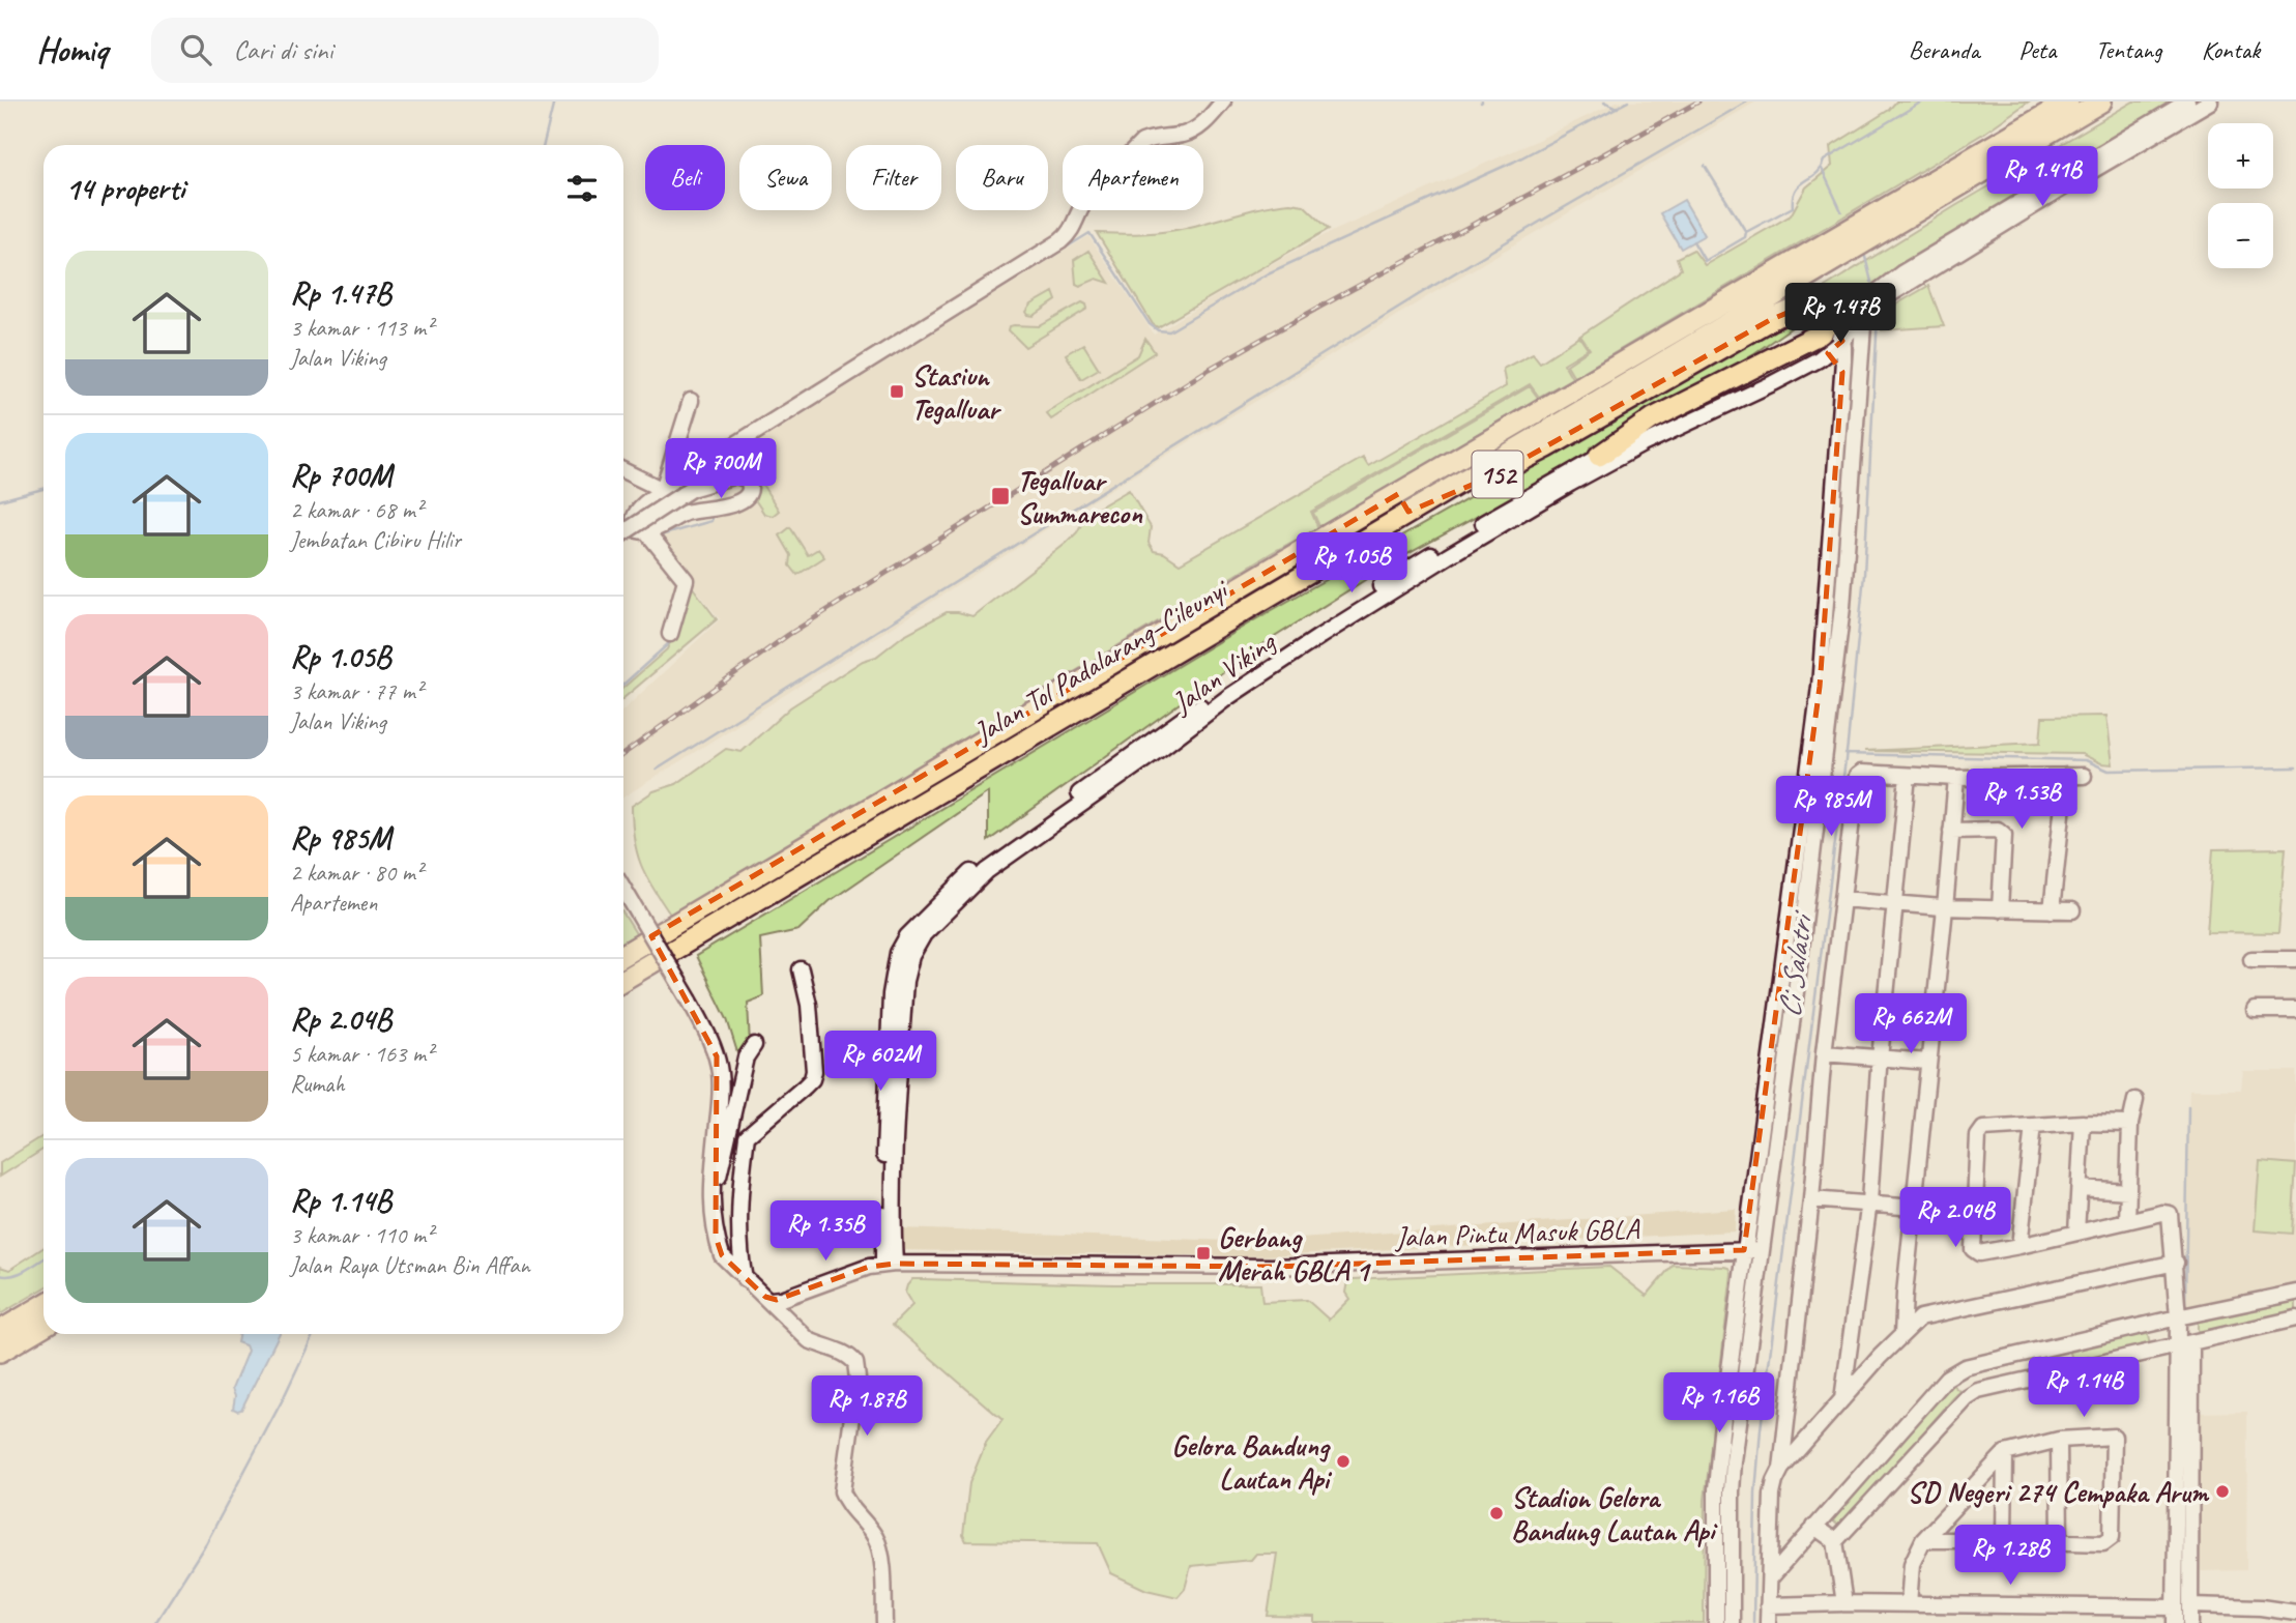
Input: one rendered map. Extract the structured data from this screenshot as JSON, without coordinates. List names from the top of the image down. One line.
{"streets":{"highway":["152","Jalan Tol Padalarang–Cileunyi"],"street":["Jalan Viking","Jalan Pintu Masuk GBLA"]},"crossings":[["152","Jalan Tol Padalarang–Cileunyi"],["152","Jalan Viking"],["Jalan Viking","Jalan Pintu Masuk GBLA"]],"water":["Ci Salatri"],"places":{"transit":["Stasiun Tegalluar","Tegalluar Summarecon","Gerbang Merah GBLA 1"],"other":["Gelora Bandung Lautan Api","SD Negeri 274 Cempaka Arum","Stadion Gelora Bandung Lautan Api"]},"page":{"header":"Homiq","search":"Cari di sini","nav":["Beranda","Peta","Tentang","Kontak"],"map_buttons":["+","−"],"chip":["Beli","Sewa","Filter","Baru","Apartemen"],"heading":"14 properti","price":["Rp 1.41B","Rp 1.47B","Rp 700M","Rp 1.05B","Rp 1.53B","Rp 985M","Rp 662M","Rp 602M","Rp 2.04B","Rp 1.35B","Rp 1.14B","Rp 1.16B","Rp 1.87B","Rp 1.28B"],"list":[{"name":"Rp 1.47B","note":"3 kamar · 113 m² · Jalan Viking"},{"name":"Rp 700M","note":"2 kamar · 68 m² · Jembatan Cibiru Hilir"},{"name":"Rp 1.05B","note":"3 kamar · 77 m² · Jalan Viking"},{"name":"Rp 985M","note":"2 kamar · 80 m² · Apartemen"},{"name":"Rp 2.04B","note":"5 kamar · 163 m² · Rumah"},{"name":"Rp 1.14B","note":"3 kamar · 110 m² · Jalan Raya Utsman Bin Affan"}]}}
